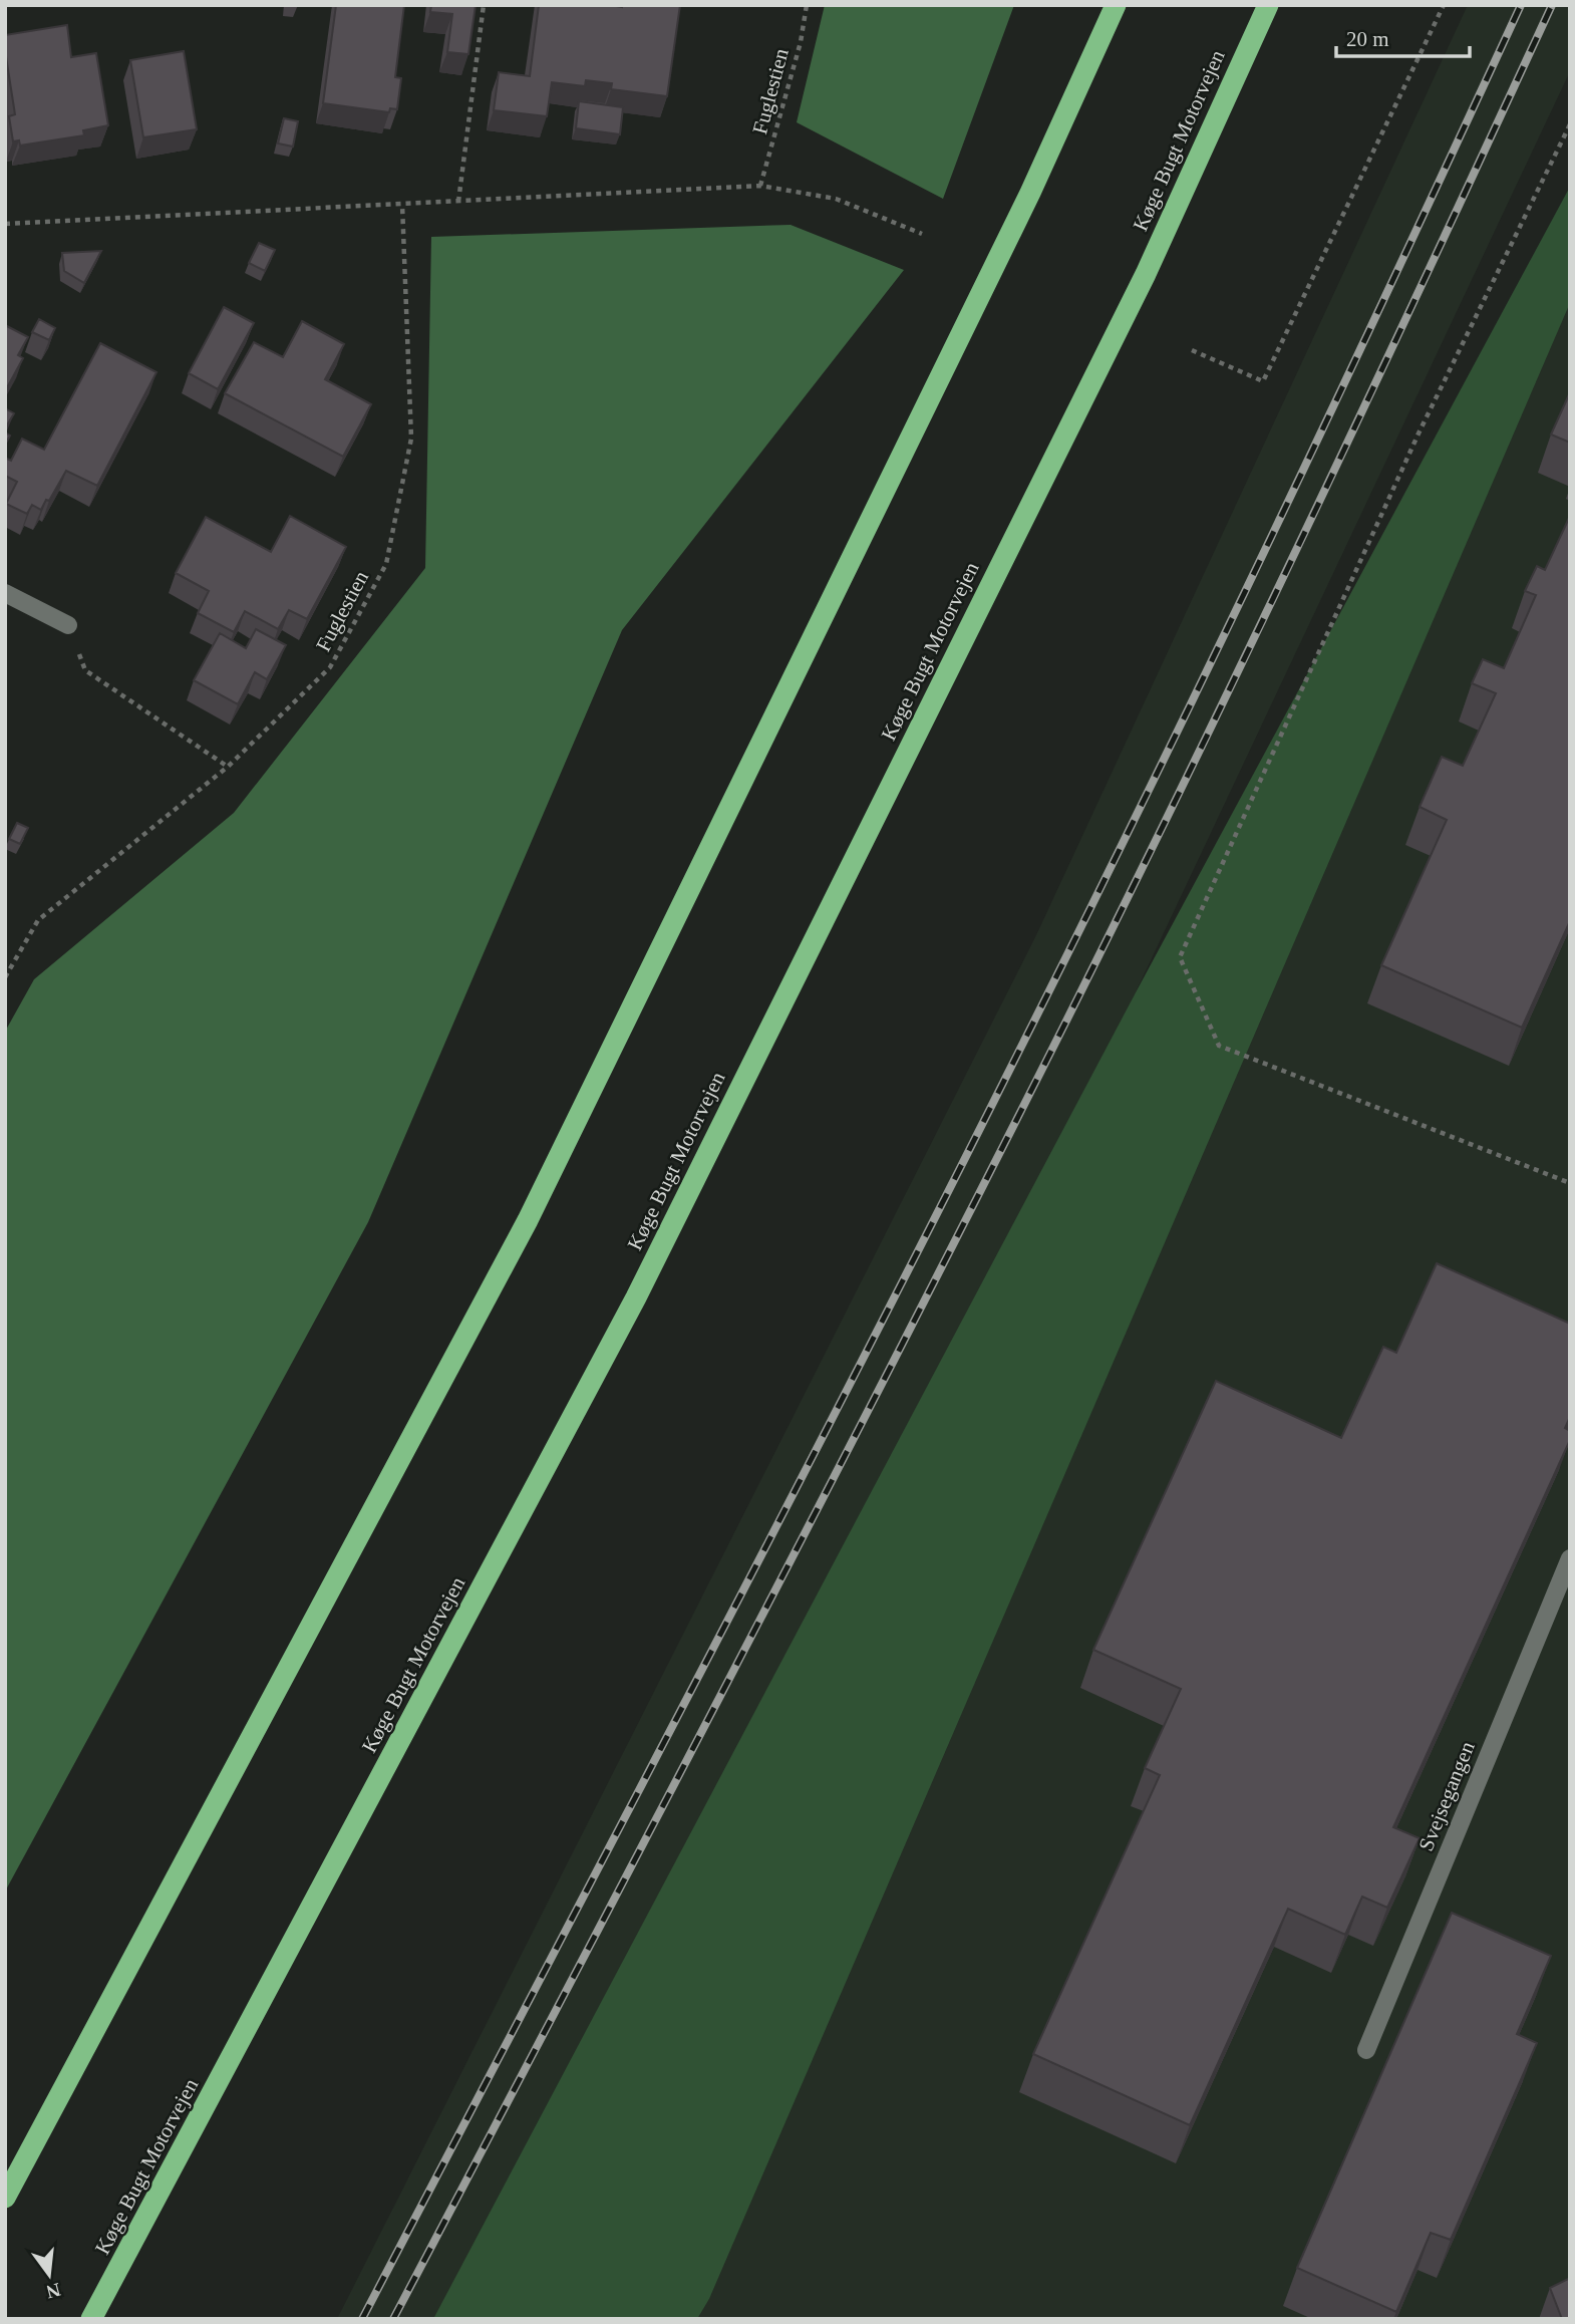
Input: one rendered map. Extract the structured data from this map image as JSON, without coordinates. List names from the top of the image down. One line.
{"streets":{"highway":["Køge Bugt Motorvejen"],"street":["Svejsegangen"],"path":["Fuglestien"]},"scale_bar":"20 m","north":"bottom"}
